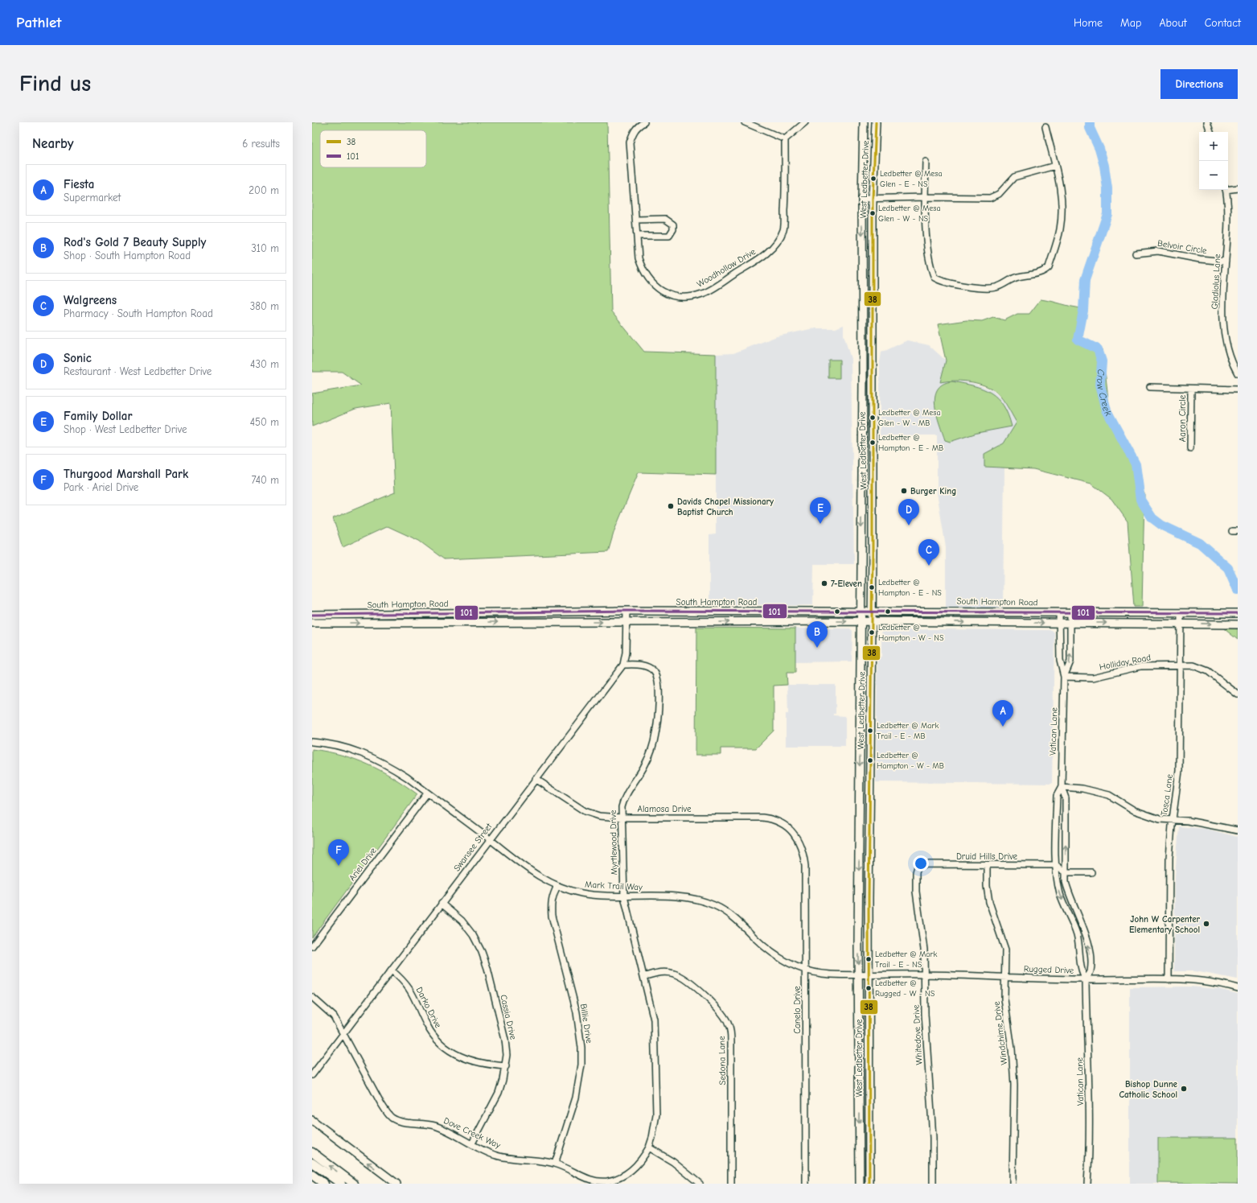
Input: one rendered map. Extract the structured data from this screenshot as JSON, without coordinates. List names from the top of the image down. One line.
{"streets":{"main road":["West Ledbetter Drive","South Hampton Road"],"street":["Belvoir Circle","Woodhollow Drive","Gladiolus Lane","Aaron Circle","Holliday Road","Vatican Lane","Tosca Lane","Alamosa Drive","Myrtlewood Drive","Swansee Street","Druid Hills Drive","Ariel Drive","Mark Trail Way","Rugged Drive","Darko Drive","Canelo Drive","Cassia Drive","Billie Drive","Windchime Drive","Whitedove Drive","Sedona Lane","Dove Creek Way"]},"crossings":[["West Ledbetter Drive","South Hampton Road"],["West Ledbetter Drive","Mark Trail Way"],["West Ledbetter Drive","Rugged Drive"],["Belvoir Circle","Gladiolus Lane"],["South Hampton Road","Vatican Lane"],["South Hampton Road","Tosca Lane"],["South Hampton Road","Swansee Street"],["Holliday Road","Vatican Lane"],["Holliday Road","Tosca Lane"],["Vatican Lane","Druid Hills Drive"],["Vatican Lane","Rugged Drive"],["Tosca Lane","Rugged Drive"],["Alamosa Drive","Myrtlewood Drive"],["Alamosa Drive","Swansee Street"],["Alamosa Drive","Canelo Drive"],["Myrtlewood Drive","Swansee Street"],["Myrtlewood Drive","Mark Trail Way"],["Myrtlewood Drive","Sedona Lane"],["Myrtlewood Drive","Dove Creek Way"],["Swansee Street","Mark Trail Way"],["Swansee Street","Darko Drive"],["Swansee Street","Cassia Drive"],["Swansee Street","Dove Creek Way"],["Druid Hills Drive","Windchime Drive"],["Druid Hills Drive","Whitedove Drive"],["Ariel Drive","Mark Trail Way"],["Mark Trail Way","Rugged Drive"],["Mark Trail Way","Canelo Drive"],["Mark Trail Way","Billie Drive"],["Rugged Drive","Windchime Drive"],["Rugged Drive","Whitedove Drive"],["Darko Drive","Cassia Drive"],["Cassia Drive","Dove Creek Way"],["Billie Drive","Dove Creek Way"]],"water":["Crow Creek"],"places":["Ledbetter @ Mesa Glen - E - NS","Ledbetter @ Mesa Glen - W - NS","Ledbetter @ Mesa Glen - W - MB","Ledbetter @ Hampton - E - MB","Burger King","Davids Chapel Missionary Baptist Church","7-Eleven","Ledbetter @ Hampton - E - NS","Ledbetter @ Hampton - W - NS","Ledbetter @ Mark Trail - E - MB","Ledbetter @ Hampton - W - MB","John W Carpenter Elementary School","Ledbetter @ Mark Trail - E - NS","Ledbetter @ Rugged - W - NS","Bishop Dunne Catholic School"],"lines":["transit line 38","transit line 101"],"legend":["38","101"],"page":{"header":"Pathlet","nav":["Home","Map","About","Contact"],"buttons":"Directions","title":"Find us","heading":["Nearby","6 results"],"map_buttons":["+","−"],"list":[{"mark":"A","name":"Fiesta","note":"Supermarket","value":"200 m"},{"mark":"B","name":"Rod's Gold 7 Beauty Supply","note":"Shop · South Hampton Road","value":"310 m"},{"mark":"C","name":"Walgreens","note":"Pharmacy · South Hampton Road","value":"380 m"},{"mark":"D","name":"Sonic","note":"Restaurant · West Ledbetter Drive","value":"430 m"},{"mark":"E","name":"Family Dollar","note":"Shop · West Ledbetter Drive","value":"450 m"},{"mark":"F","name":"Thurgood Marshall Park","note":"Park · Ariel Drive","value":"740 m"}],"pins":["E","D","C","B","A","F"]}}
